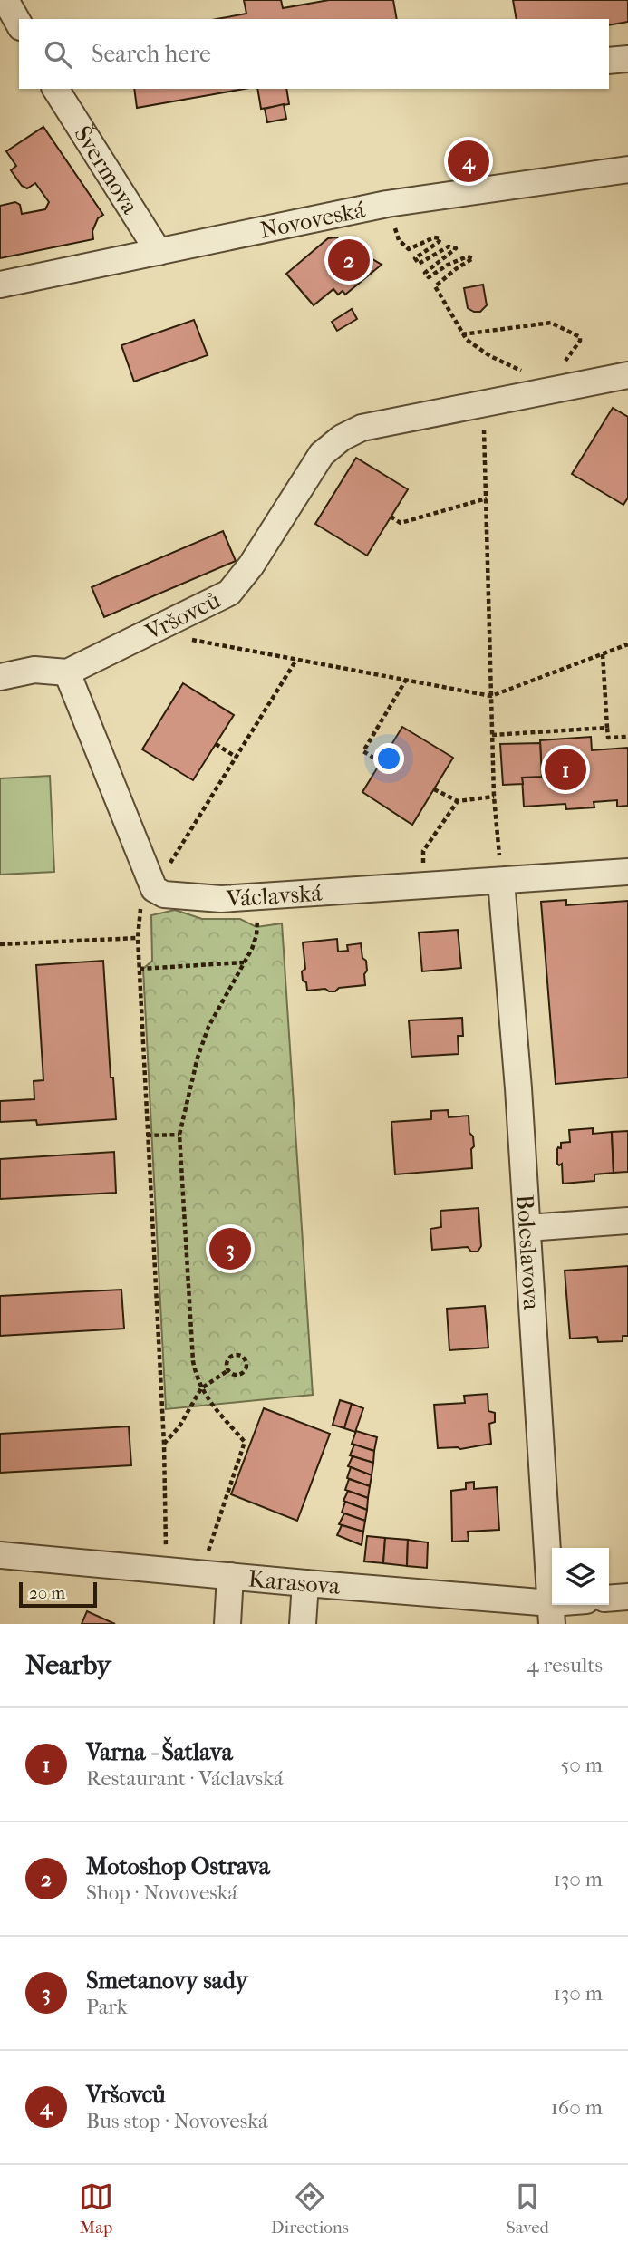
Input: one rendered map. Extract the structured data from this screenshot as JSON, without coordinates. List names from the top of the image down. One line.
{"streets":{"street":["Švermova","Novoveská","Vršovců","Václavská","Boleslavova","Karasova"]},"crossings":[["Švermova","Novoveská"],["Václavská","Boleslavova"],["Boleslavova","Karasova"]],"scale_bar":"20 m","page":{"search":"Search here","pins":["4","2","1","3"],"scale":"20 m","heading":["Nearby","4 results"],"list":[{"mark":"1","name":"Varna - Šatlava","note":"Restaurant · Václavská","value":"50 m"},{"mark":"2","name":"Motoshop Ostrava","note":"Shop · Novoveská","value":"130 m"},{"mark":"3","name":"Smetanovy sady","note":"Park","value":"130 m"},{"mark":"4","name":"Vršovců","note":"Bus stop · Novoveská","value":"160 m"}],"nav":["Map","Directions","Saved"]}}
